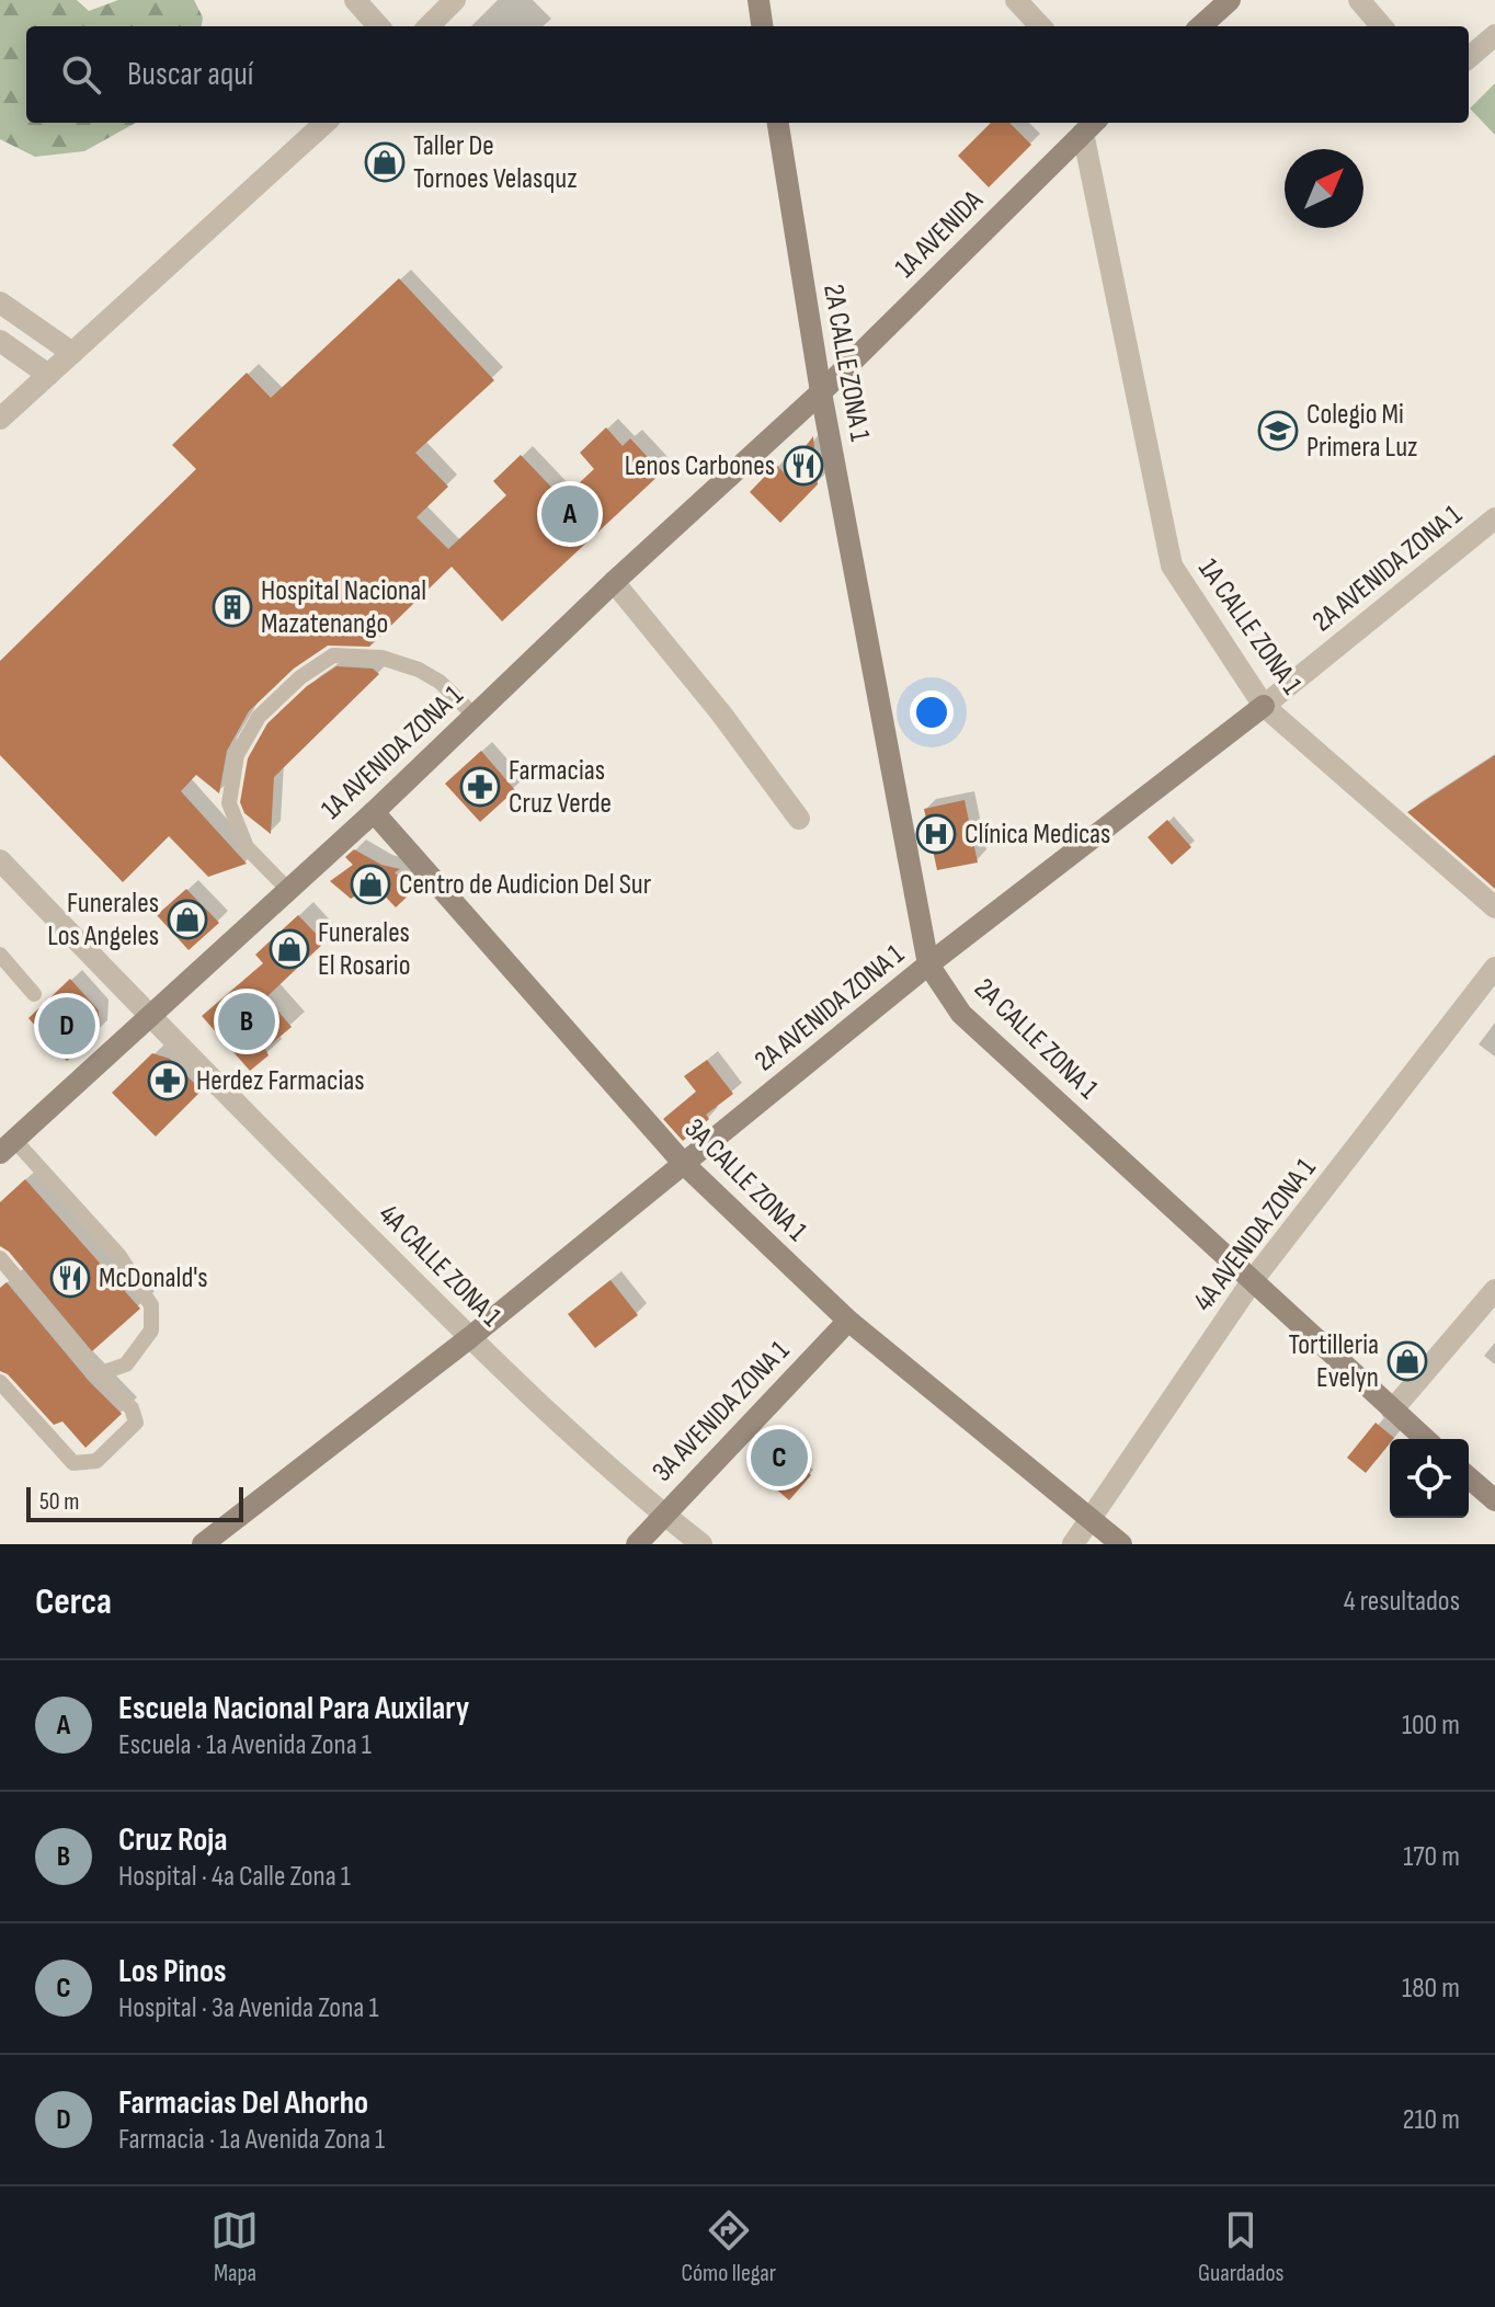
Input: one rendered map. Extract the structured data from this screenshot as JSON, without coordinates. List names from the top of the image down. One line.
{"streets":{"main road":["1A AVENIDA","2A CALLE ZONA 1","2A AVENIDA ZONA 1","1A AVENIDA ZONA 1","3A CALLE ZONA 1","3A AVENIDA ZONA 1"],"street":["1A CALLE ZONA 1","4A AVENIDA ZONA 1","4A CALLE ZONA 1"]},"crossings":[["1A AVENIDA","2A CALLE ZONA 1"],["1A AVENIDA","1A CALLE ZONA 1"],["1A AVENIDA","1A AVENIDA ZONA 1"],["2A CALLE ZONA 1","2A AVENIDA ZONA 1"],["2A CALLE ZONA 1","1A AVENIDA ZONA 1"],["2A CALLE ZONA 1","4A AVENIDA ZONA 1"],["2A AVENIDA ZONA 1","1A CALLE ZONA 1"],["2A AVENIDA ZONA 1","3A CALLE ZONA 1"],["2A AVENIDA ZONA 1","4A CALLE ZONA 1"],["1A AVENIDA ZONA 1","3A CALLE ZONA 1"],["1A AVENIDA ZONA 1","4A CALLE ZONA 1"],["3A CALLE ZONA 1","4A AVENIDA ZONA 1"],["3A CALLE ZONA 1","3A AVENIDA ZONA 1"],["4A CALLE ZONA 1","3A AVENIDA ZONA 1"]],"places":{"shop":["Taller De Tornoes Velasquz","Centro de Audicion Del Sur","Funerales Los Angeles","Funerales El Rosario","Tortilleria Evelyn"],"school or university":["Colegio Mi Primera Luz"],"restaurant":["Lenos Carbones","McDonald's"],"building":["Hospital Nacional Mazatenango"],"pharmacy":["Farmacias Cruz Verde","Herdez Farmacias"],"hospital":["Clínica Medicas"]},"scale_bar":"50 m","north":"top right","page":{"search":"Buscar aquí","pins":["A","B","D","C"],"scale":"50 m","heading":["Cerca","4 resultados"],"list":[{"mark":"A","name":"Escuela Nacional Para Auxilary","note":"Escuela · 1a Avenida Zona 1","value":"100 m"},{"mark":"B","name":"Cruz Roja","note":"Hospital · 4a Calle Zona 1","value":"170 m"},{"mark":"C","name":"Los Pinos","note":"Hospital · 3a Avenida Zona 1","value":"180 m"},{"mark":"D","name":"Farmacias Del Ahorho","note":"Farmacia · 1a Avenida Zona 1","value":"210 m"}],"nav":["Mapa","Cómo llegar","Guardados"]}}
